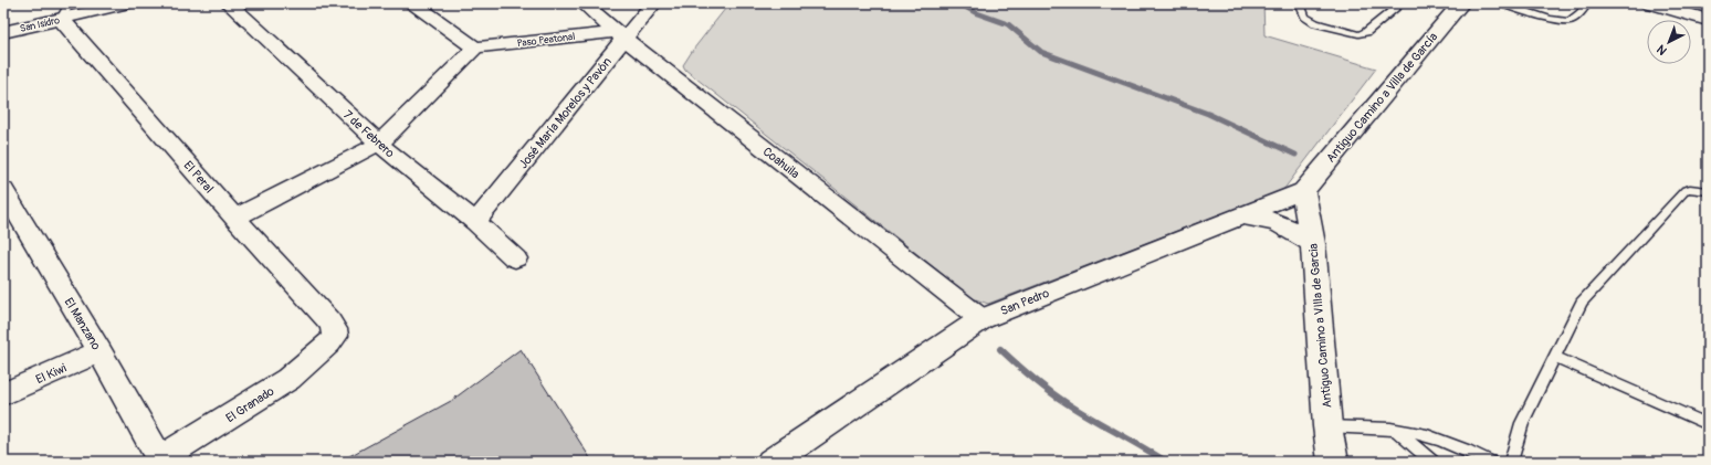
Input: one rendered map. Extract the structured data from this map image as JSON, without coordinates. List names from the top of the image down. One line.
{"streets":{"main road":["Antiguo Camino a Villa de García","San Pedro","Antiguo Camino a VIlla de Garcia"],"street":["San Isidro","Paso Peatonal","José María Morelos y Pavón","7 de Febrero","Coahuila","El Peral","El Manzano","El Kiwi","El Granado"]},"crossings":[["San Isidro","El Peral"],["Paso Peatonal","José María Morelos y Pavón"],["Paso Peatonal","Coahuila"],["Antiguo Camino a Villa de García","San Pedro"],["Antiguo Camino a Villa de García","Antiguo Camino a VIlla de Garcia"],["José María Morelos y Pavón","7 de Febrero"],["José María Morelos y Pavón","Coahuila"],["Coahuila","San Pedro"],["El Peral","El Granado"],["San Pedro","Antiguo Camino a VIlla de Garcia"],["El Manzano","El Kiwi"],["El Manzano","El Granado"]],"north":"bottom left"}
